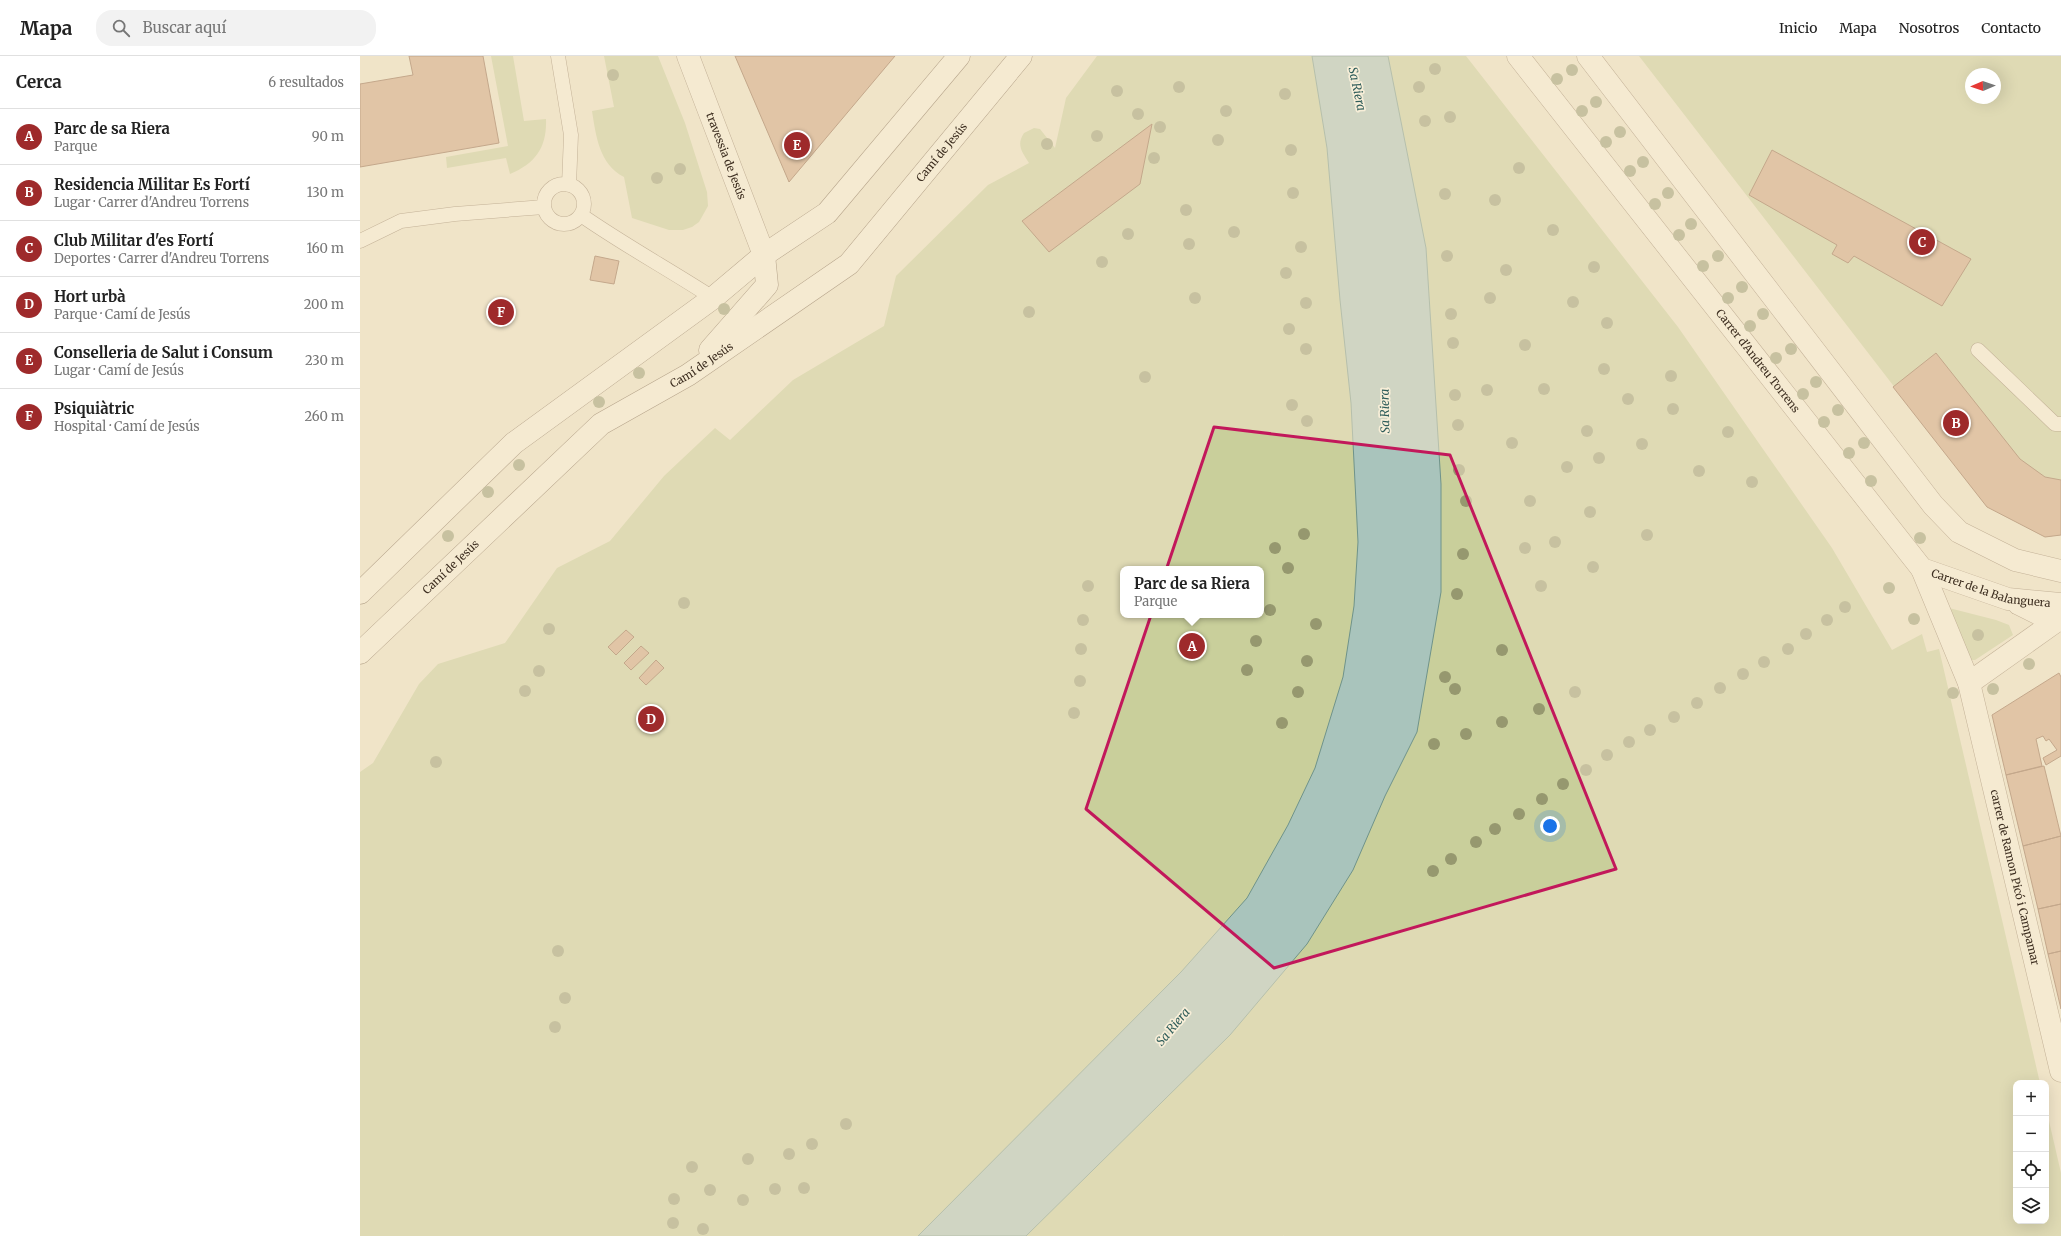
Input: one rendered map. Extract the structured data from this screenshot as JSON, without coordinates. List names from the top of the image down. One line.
{"streets":{"street":["Camí de Jesús","travessia de Jesús","Carrer d'Andreu Torrens","Carrer de la Balanguera","carrer de Ramon Picó i Campamar"]},"crossings":[["Camí de Jesús","travessia de Jesús"],["Carrer d'Andreu Torrens","Carrer de la Balanguera"],["Carrer d'Andreu Torrens","carrer de Ramon Picó i Campamar"]],"water":["Sa Riera"],"north":"left","page":{"header":"Mapa","search":"Buscar aquí","nav":["Inicio","Mapa","Nosotros","Contacto"],"heading":["Cerca","6 resultados"],"list":[{"mark":"A","name":"Parc de sa Riera","note":"Parque","value":"90 m"},{"mark":"B","name":"Residencia Militar Es Fortí","note":"Lugar · Carrer d'Andreu Torrens","value":"130 m"},{"mark":"C","name":"Club Militar d'es Fortí","note":"Deportes · Carrer d'Andreu Torrens","value":"160 m"},{"mark":"D","name":"Hort urbà","note":"Parque · Camí de Jesús","value":"200 m"},{"mark":"E","name":"Conselleria de Salut i Consum","note":"Lugar · Camí de Jesús","value":"230 m"},{"mark":"F","name":"Psiquiàtric","note":"Hospital · Camí de Jesús","value":"260 m"}],"pins":["E","C","F","B","A","D"],"popup":["Parc de sa Riera","Parque"],"map_buttons":["+","−"]}}
